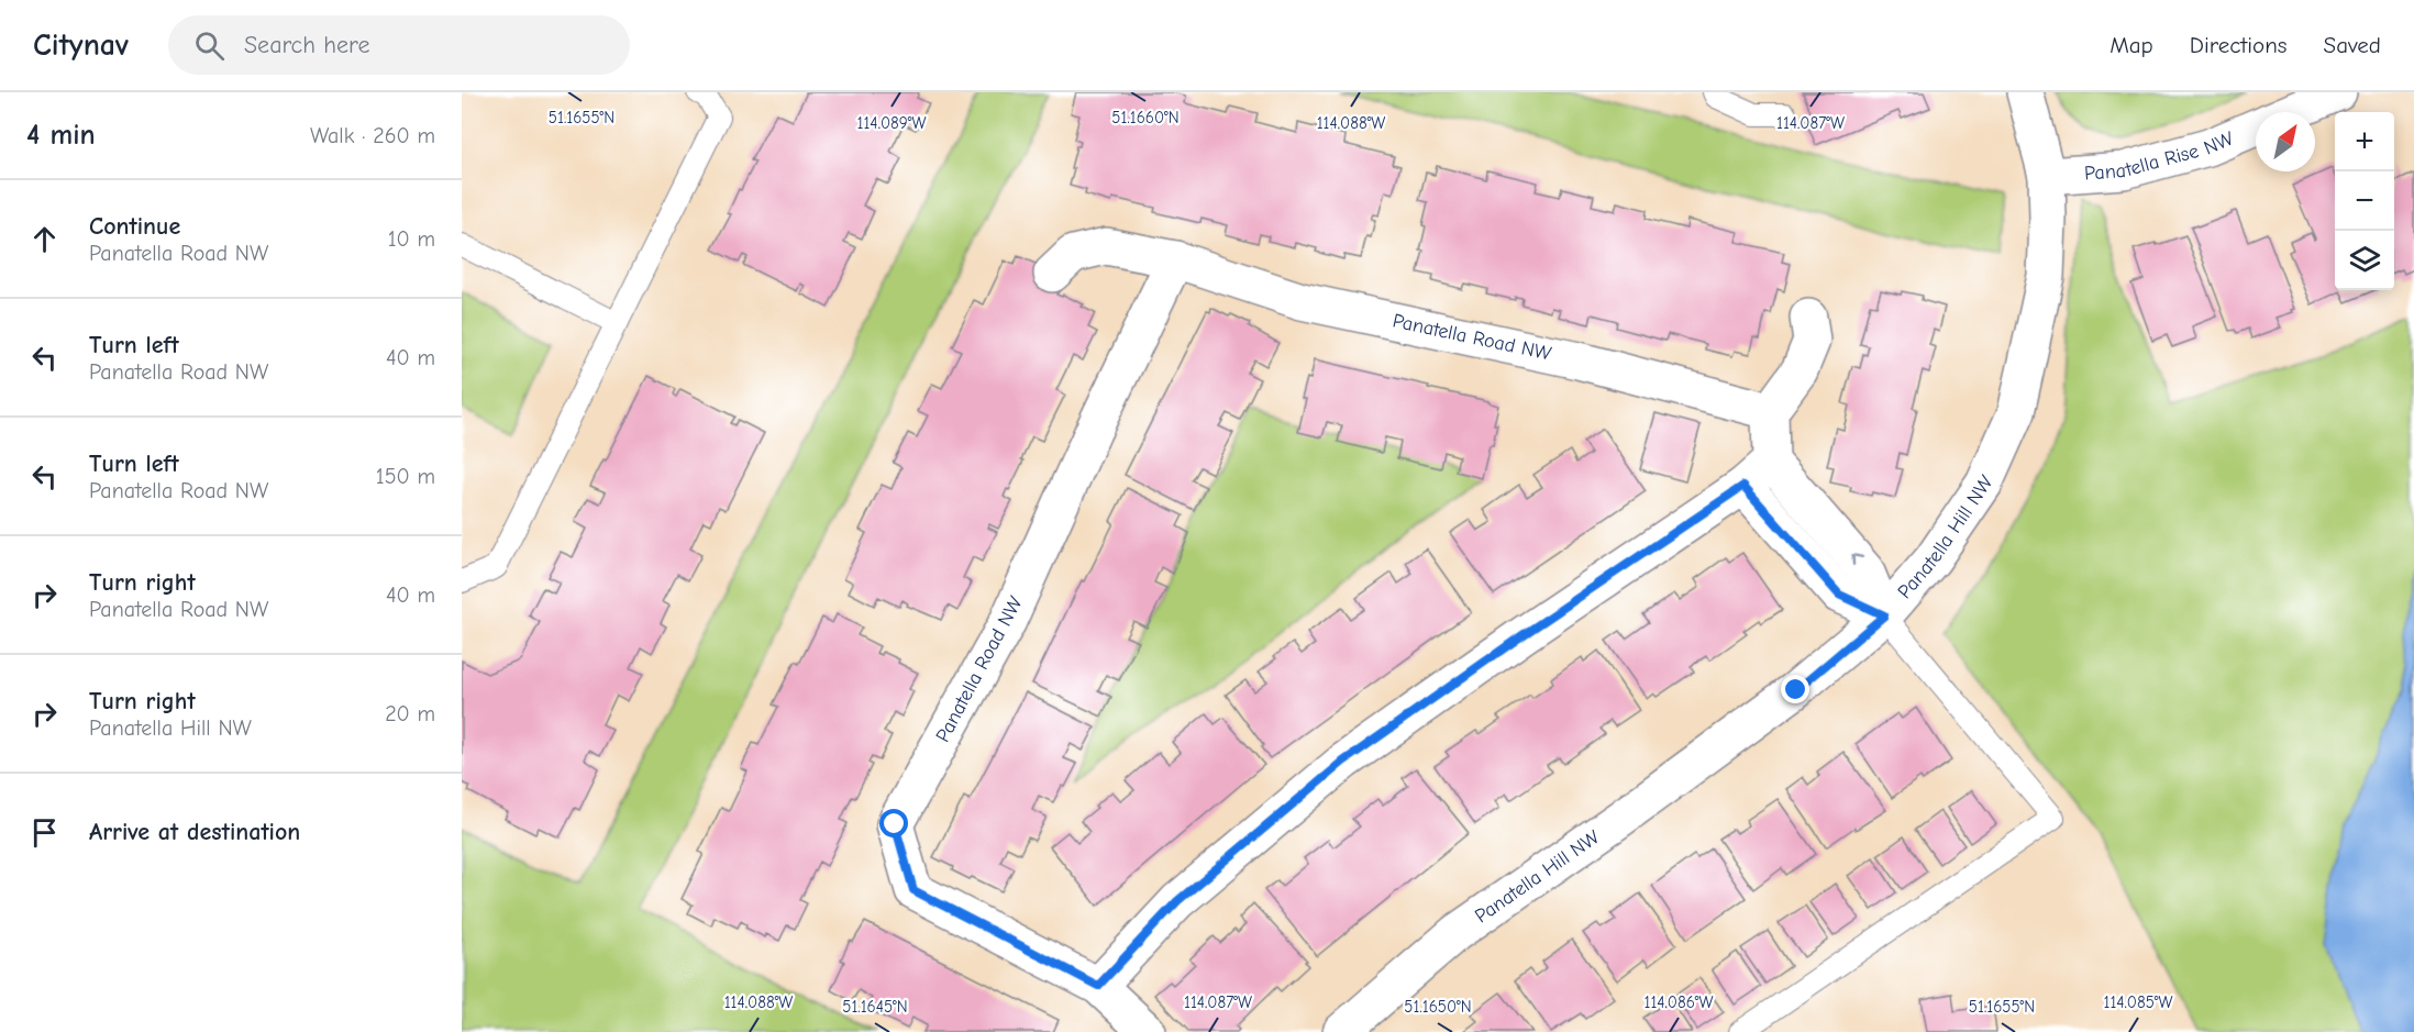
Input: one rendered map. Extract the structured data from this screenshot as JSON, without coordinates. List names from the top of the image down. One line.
{"streets":{"street":["Panatella Rise NW","Panatella Road NW","Panatella Hill NW"]},"crossings":[["Panatella Rise NW","Panatella Hill NW"]],"north":"top right","page":{"header":"Citynav","search":"Search here","nav":["Map","Directions","Saved"],"heading":["4 min","Walk · 260 m"],"map_buttons":["+","−"],"list":[["Continue","Panatella Road NW","10 m"],["Turn left","Panatella Road NW","40 m"],["Turn left","Panatella Road NW","150 m"],["Turn right","Panatella Road NW","40 m"],["Turn right","Panatella Hill NW","20 m"],"Arrive at destination"]},"coordinates":["51.1655°N","51.1660°N","114.089°W","114.088°W","114.087°W","114.086°W","114.085°W","51.1645°N","51.1650°N"]}
